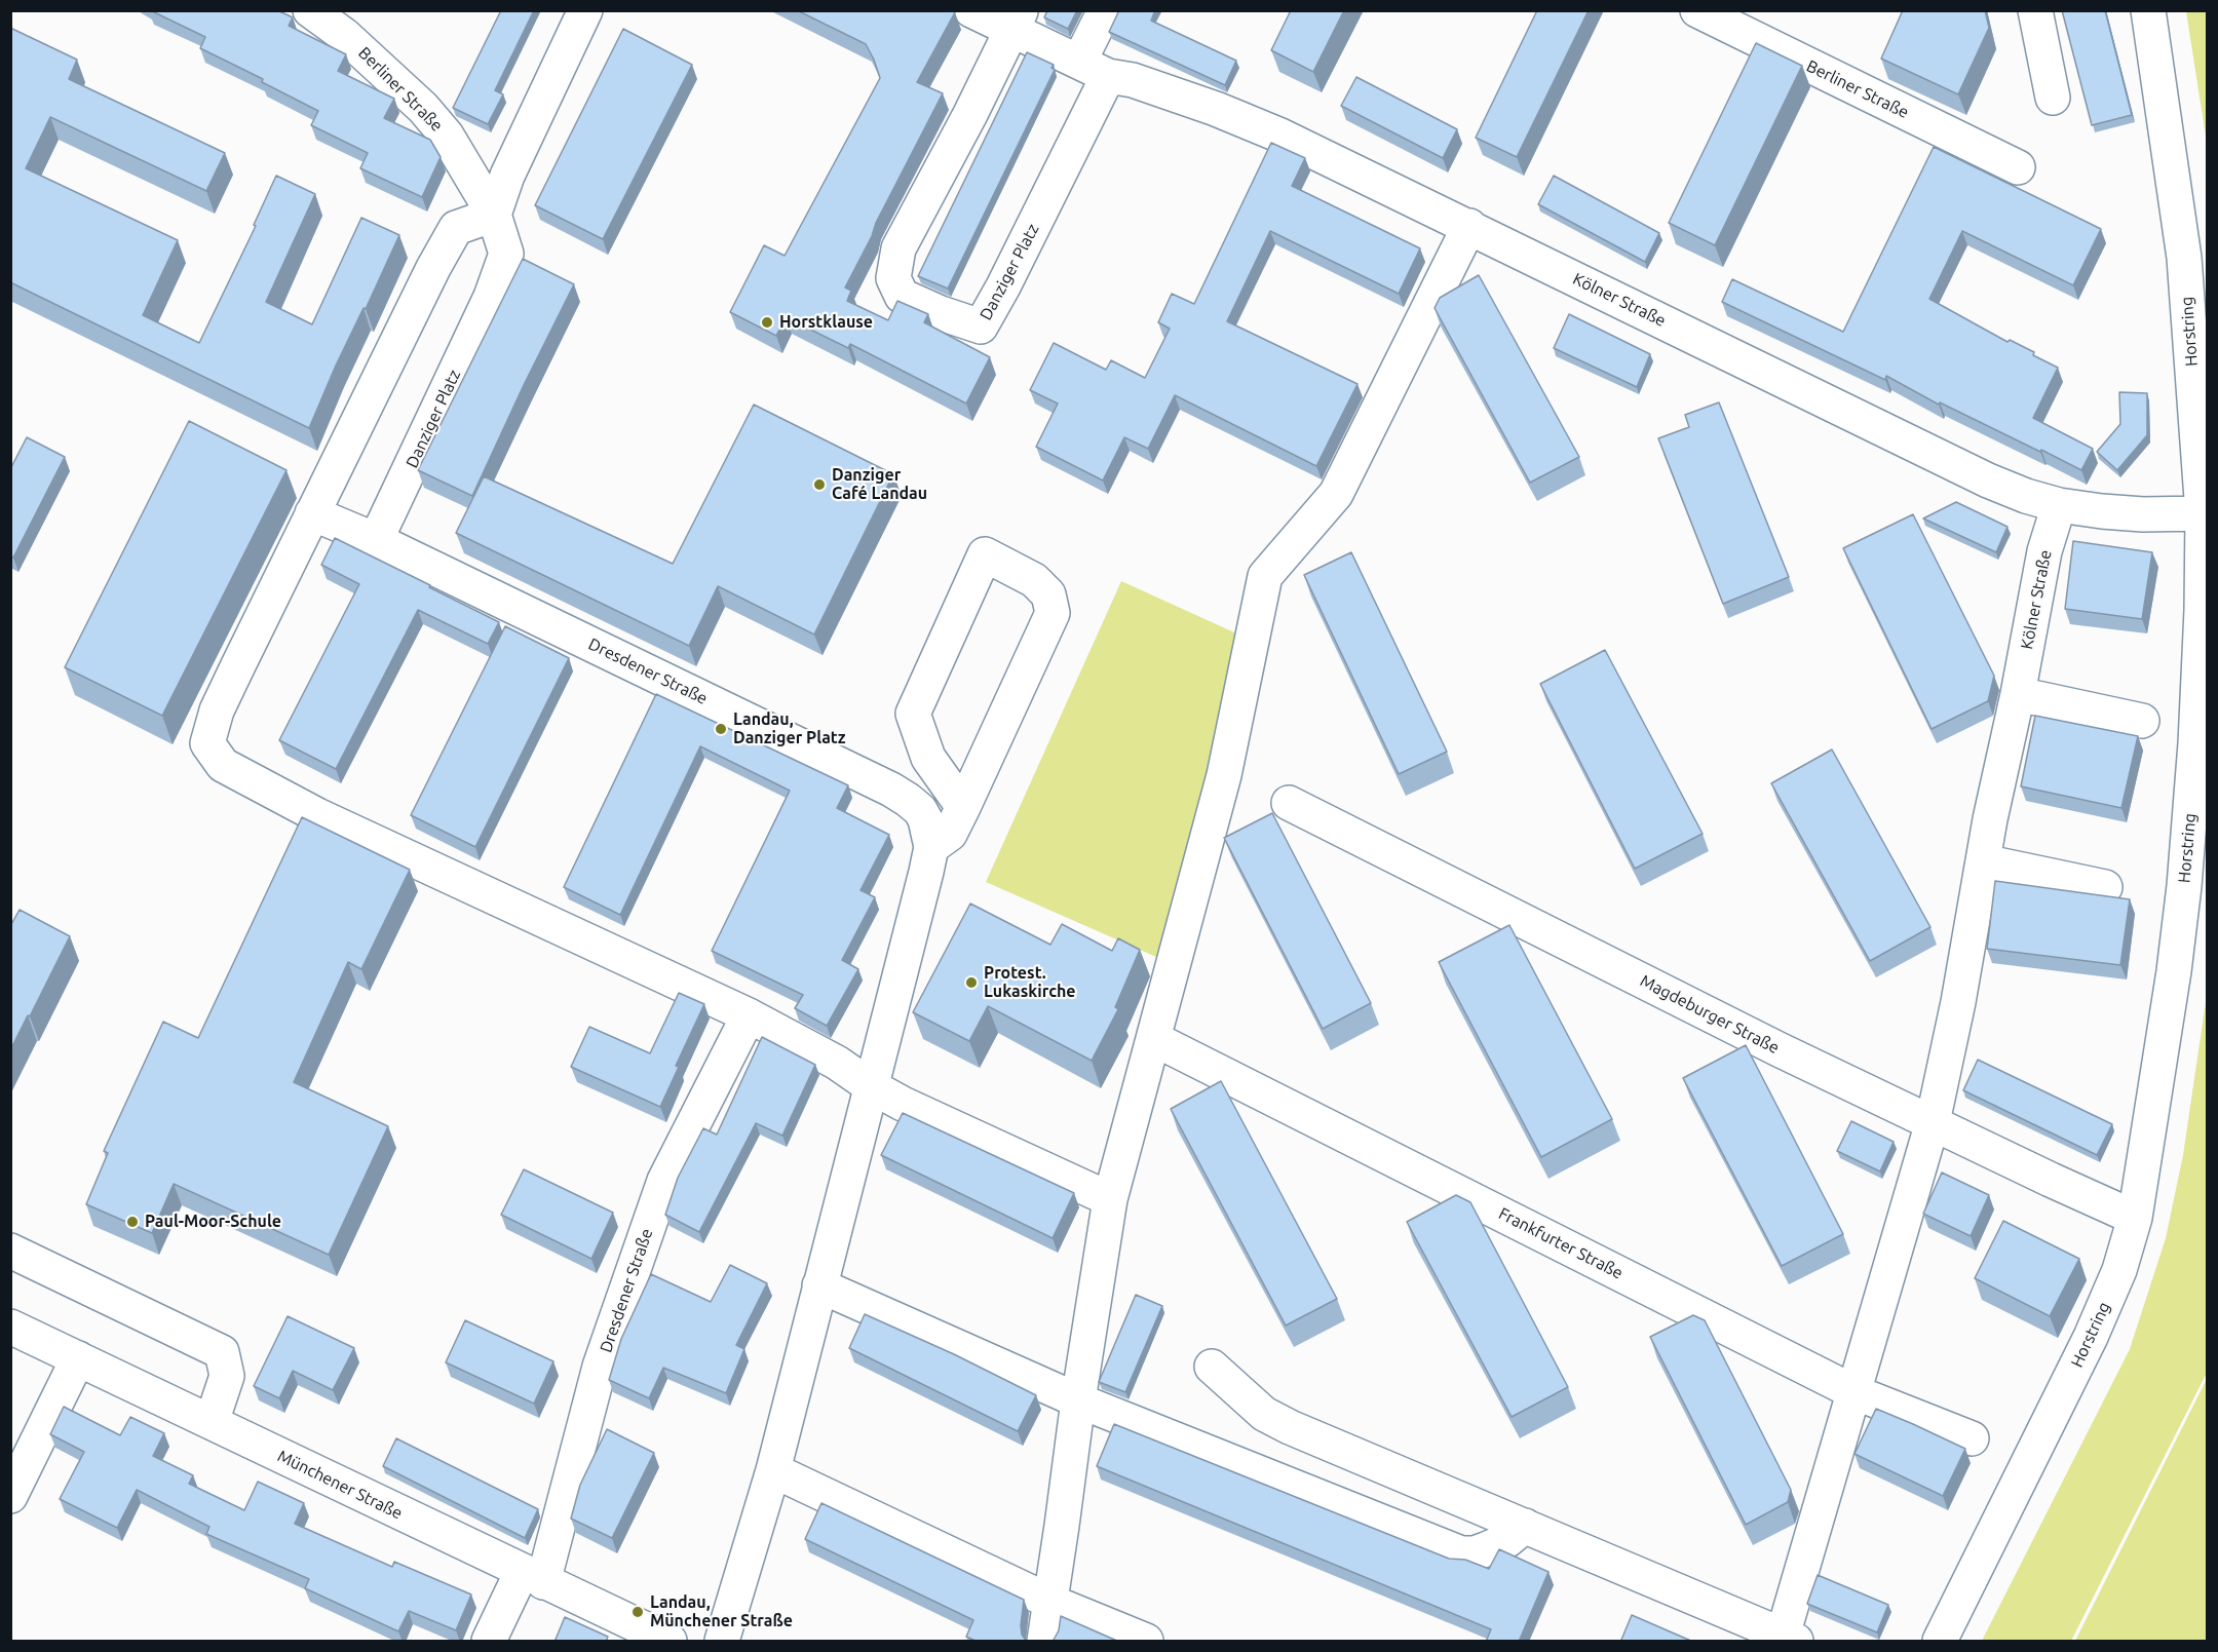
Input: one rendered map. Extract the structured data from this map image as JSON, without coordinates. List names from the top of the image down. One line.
{"streets":{"street":["Berliner Straße","Danziger Platz","Kölner Straße","Horstring","Dresdener Straße","Magdeburger Straße","Frankfurter Straße","Münchener Straße"]},"crossings":[["Berliner Straße","Danziger Platz"],["Danziger Platz","Kölner Straße"],["Danziger Platz","Dresdener Straße"],["Kölner Straße","Horstring"],["Kölner Straße","Magdeburger Straße"],["Kölner Straße","Frankfurter Straße"],["Horstring","Magdeburger Straße"],["Dresdener Straße","Münchener Straße"]],"places":["Horstklause","Danziger Café Landau","Landau, Danziger Platz","Protest. Lukaskirche","Paul-Moor-Schule","Landau, Münchener Straße"]}
